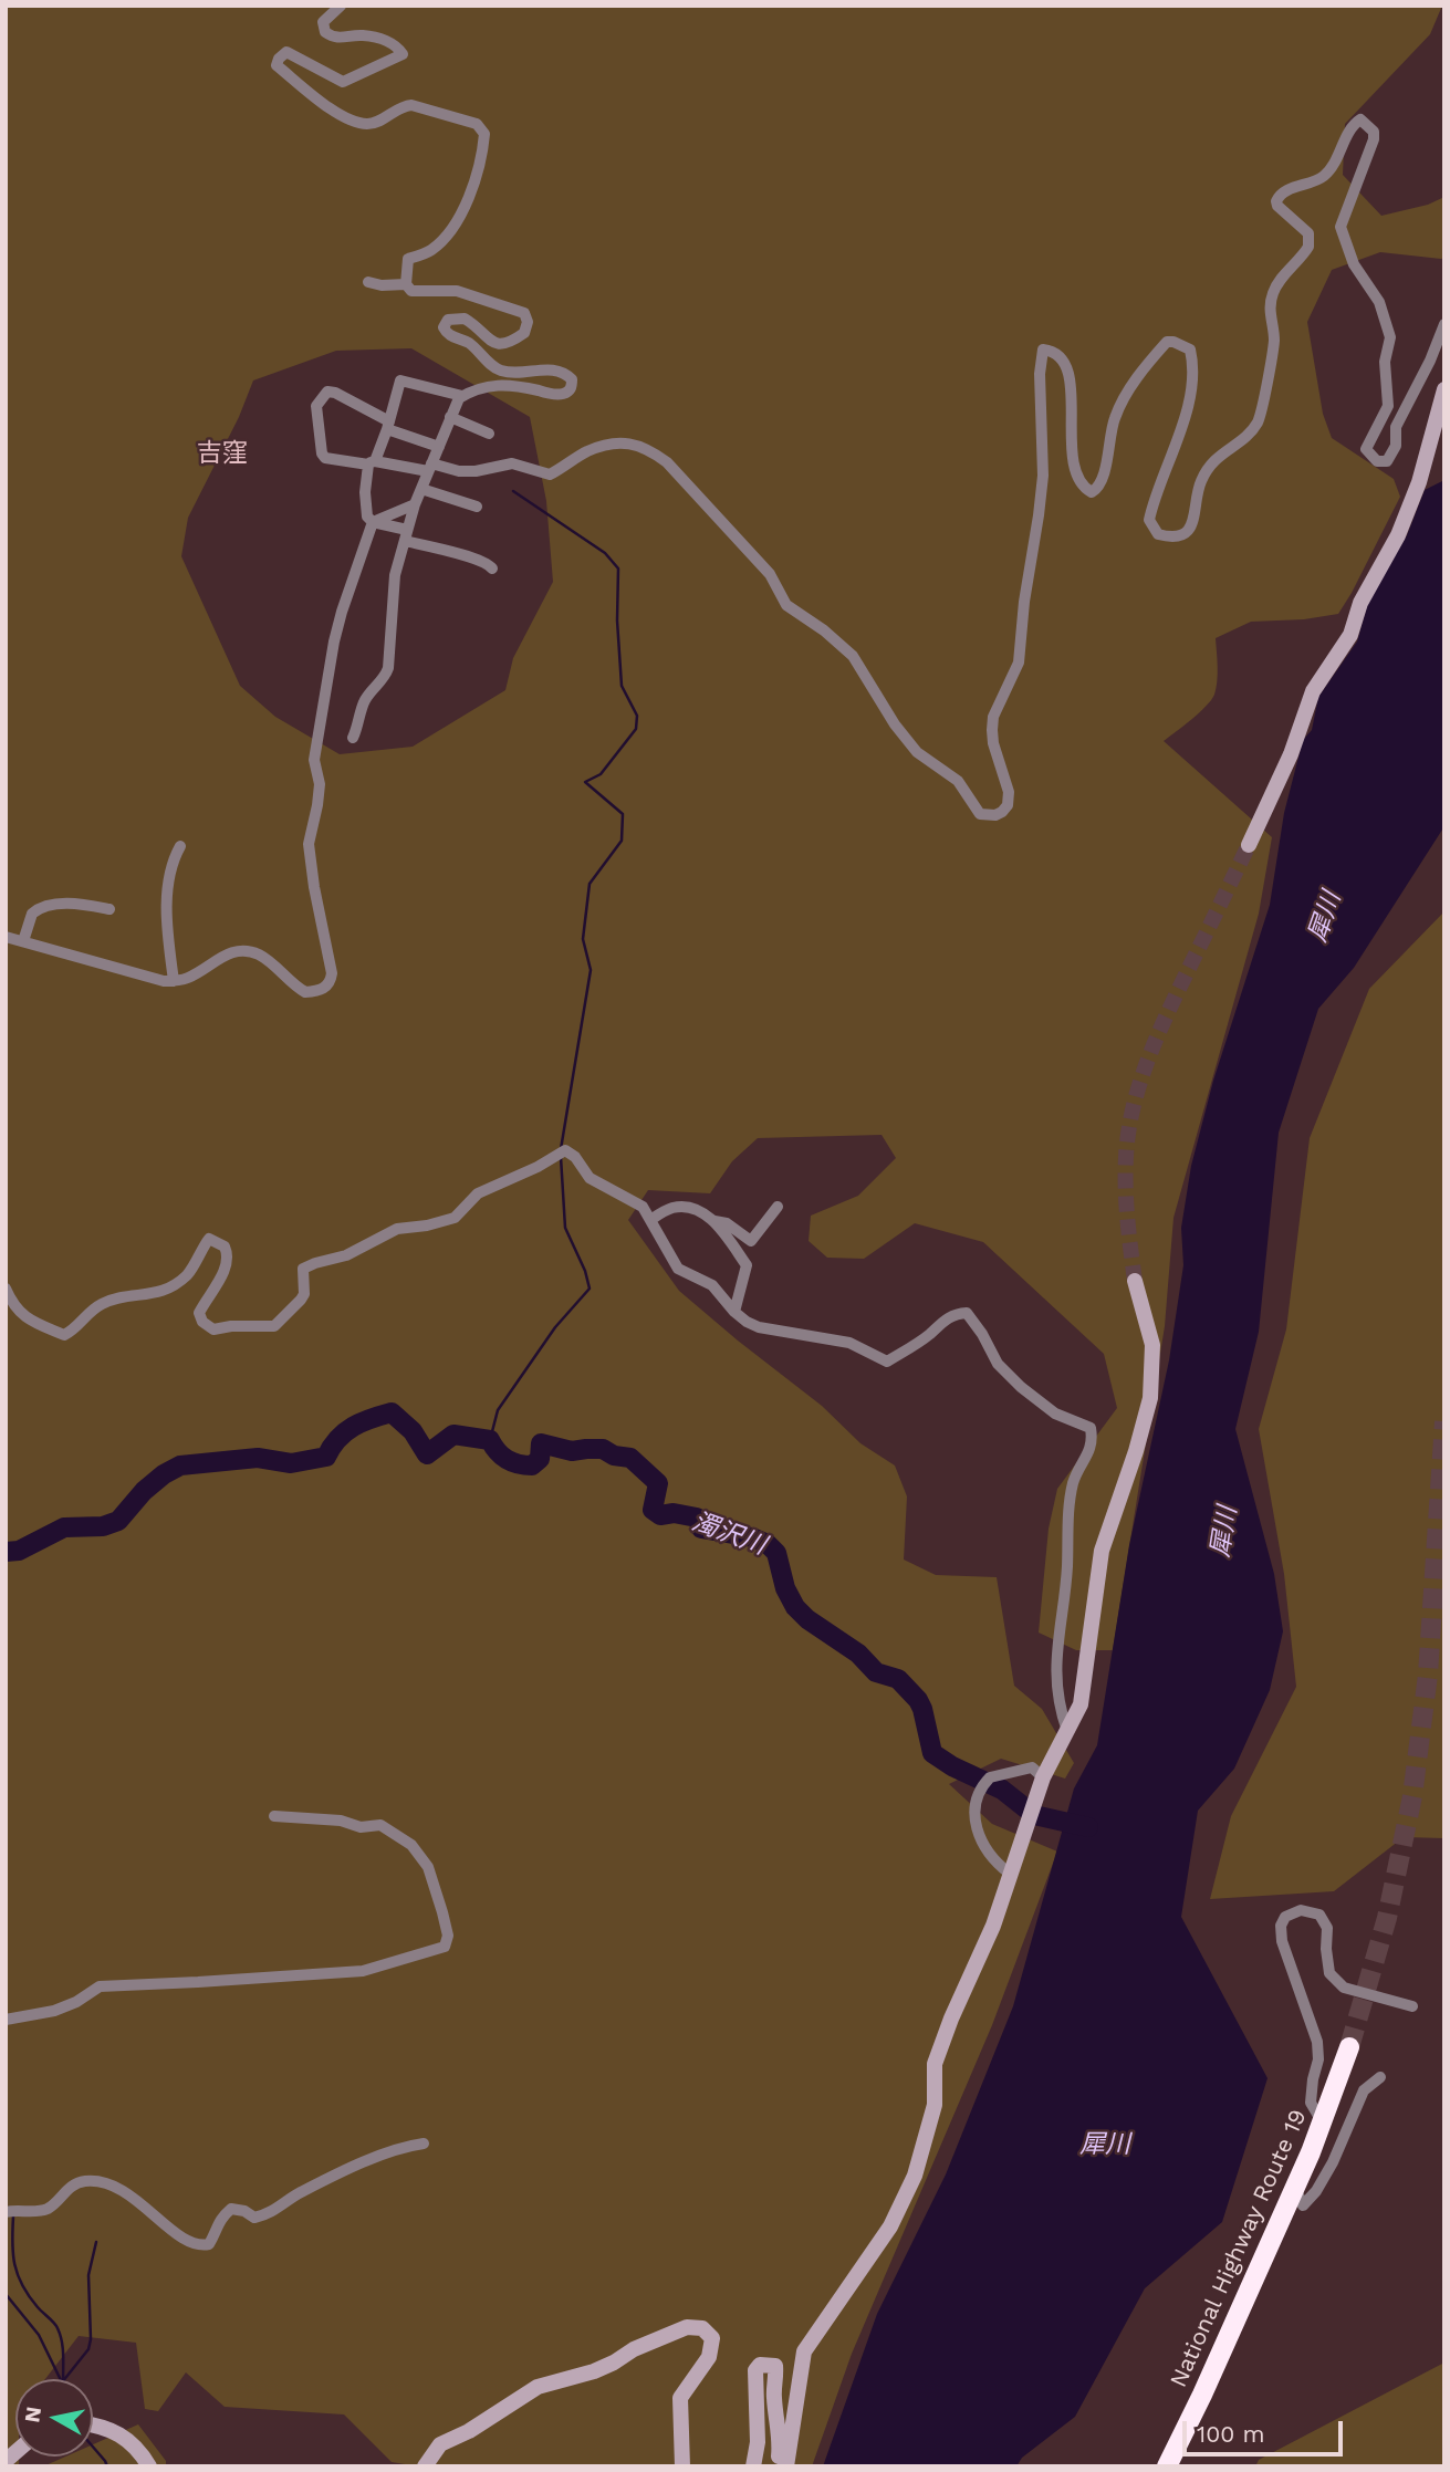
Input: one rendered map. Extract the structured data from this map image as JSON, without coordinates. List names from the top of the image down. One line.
{"streets":{"highway":["National Highway Route 19"]},"districts":["吉窪"],"water":["犀川","濁沢川"],"scale_bar":"100 m","north":"left"}
